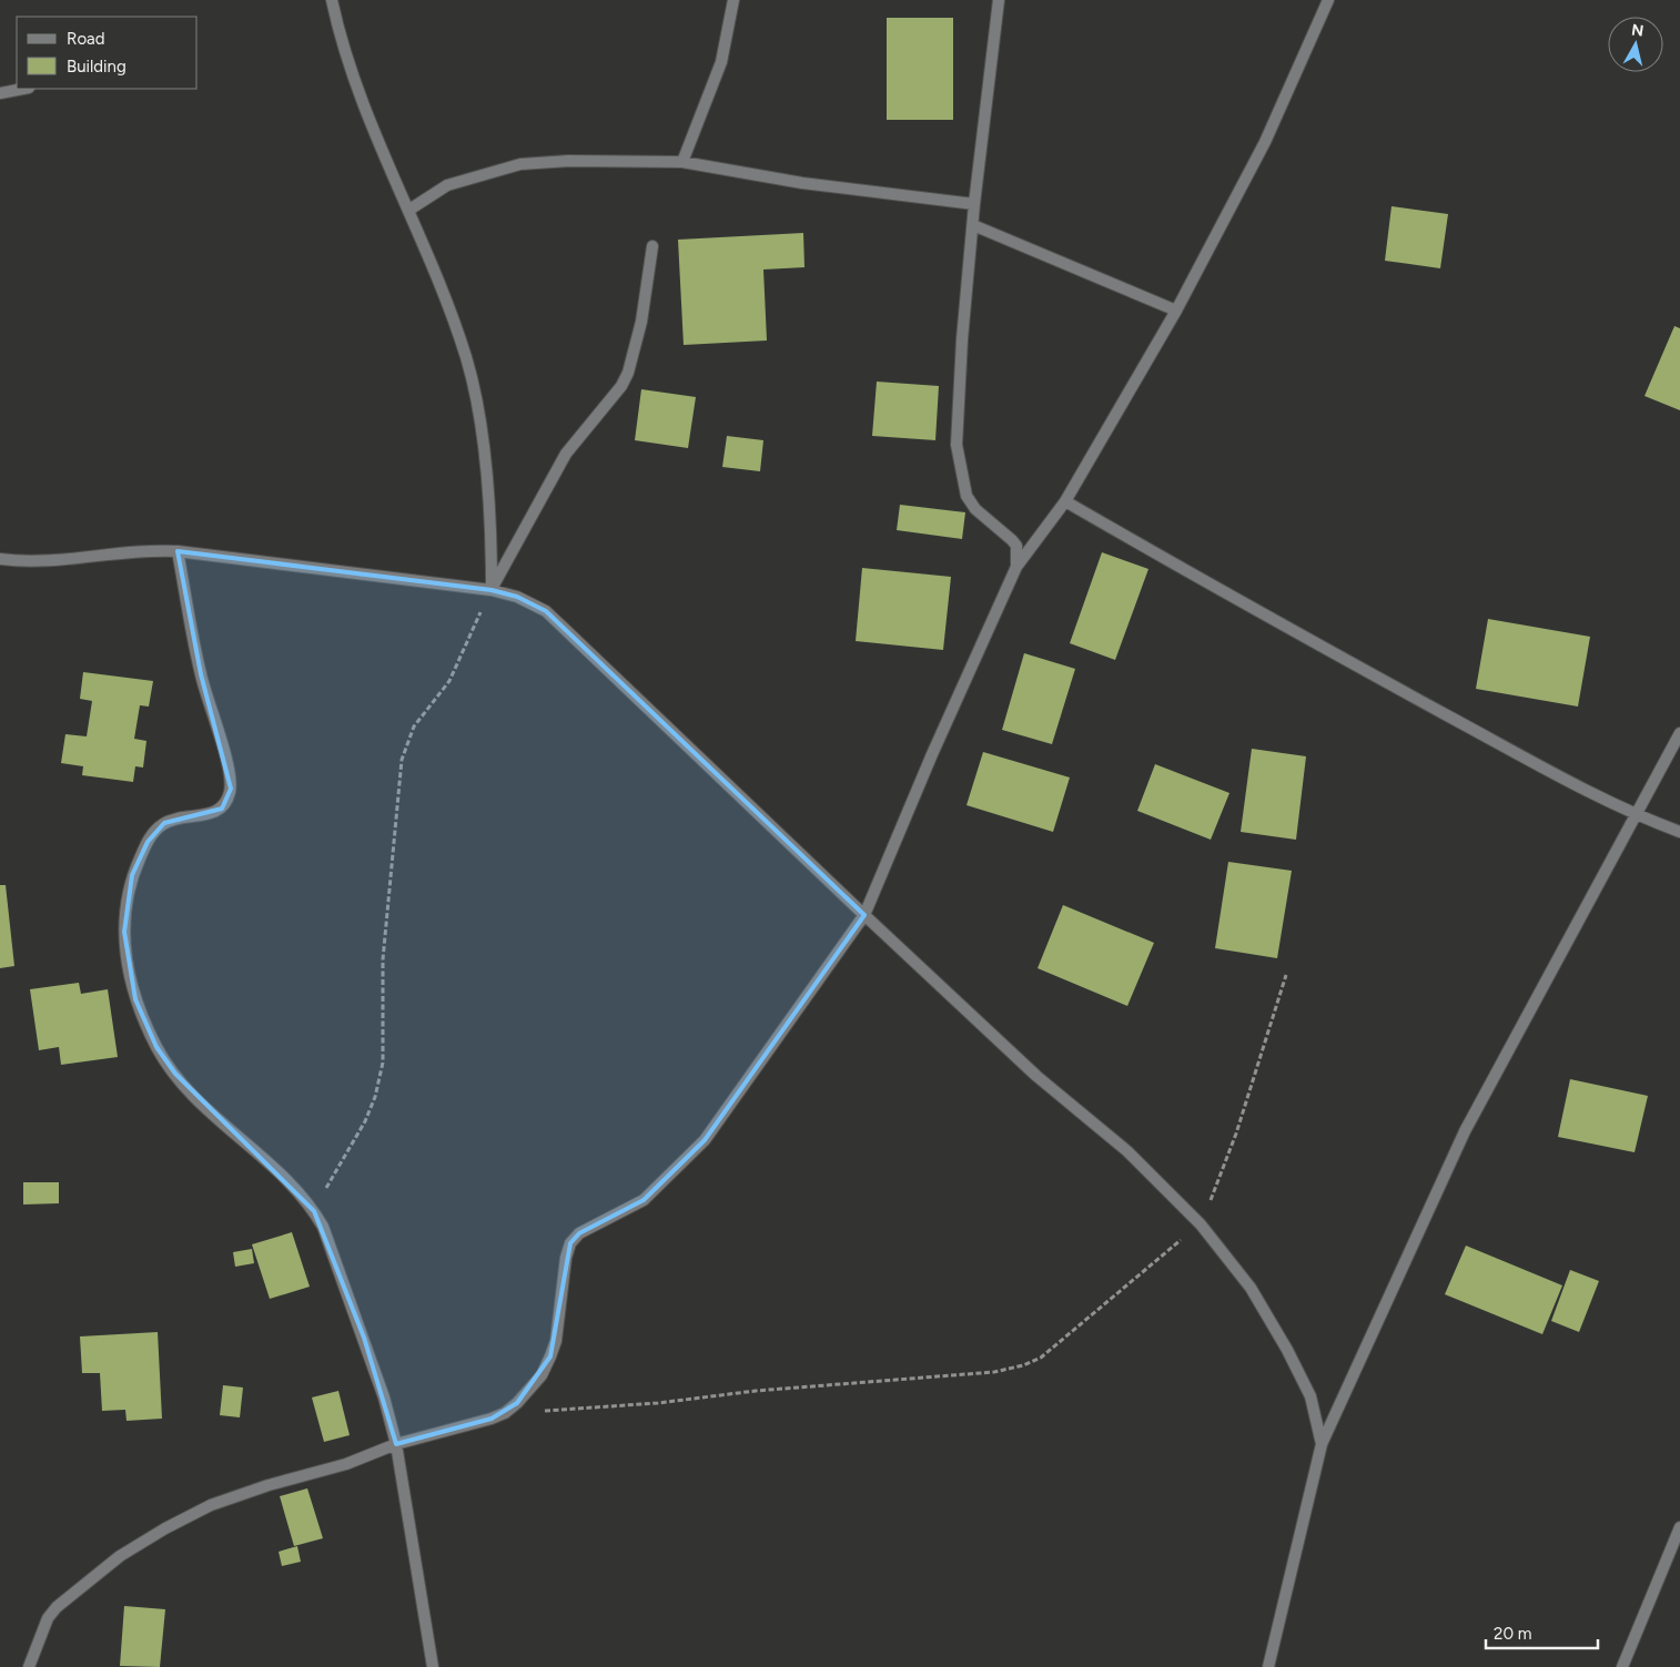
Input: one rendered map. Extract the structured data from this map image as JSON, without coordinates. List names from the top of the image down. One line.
{"legend":["Road","Building"],"scale_bar":"20 m","north":"top"}
